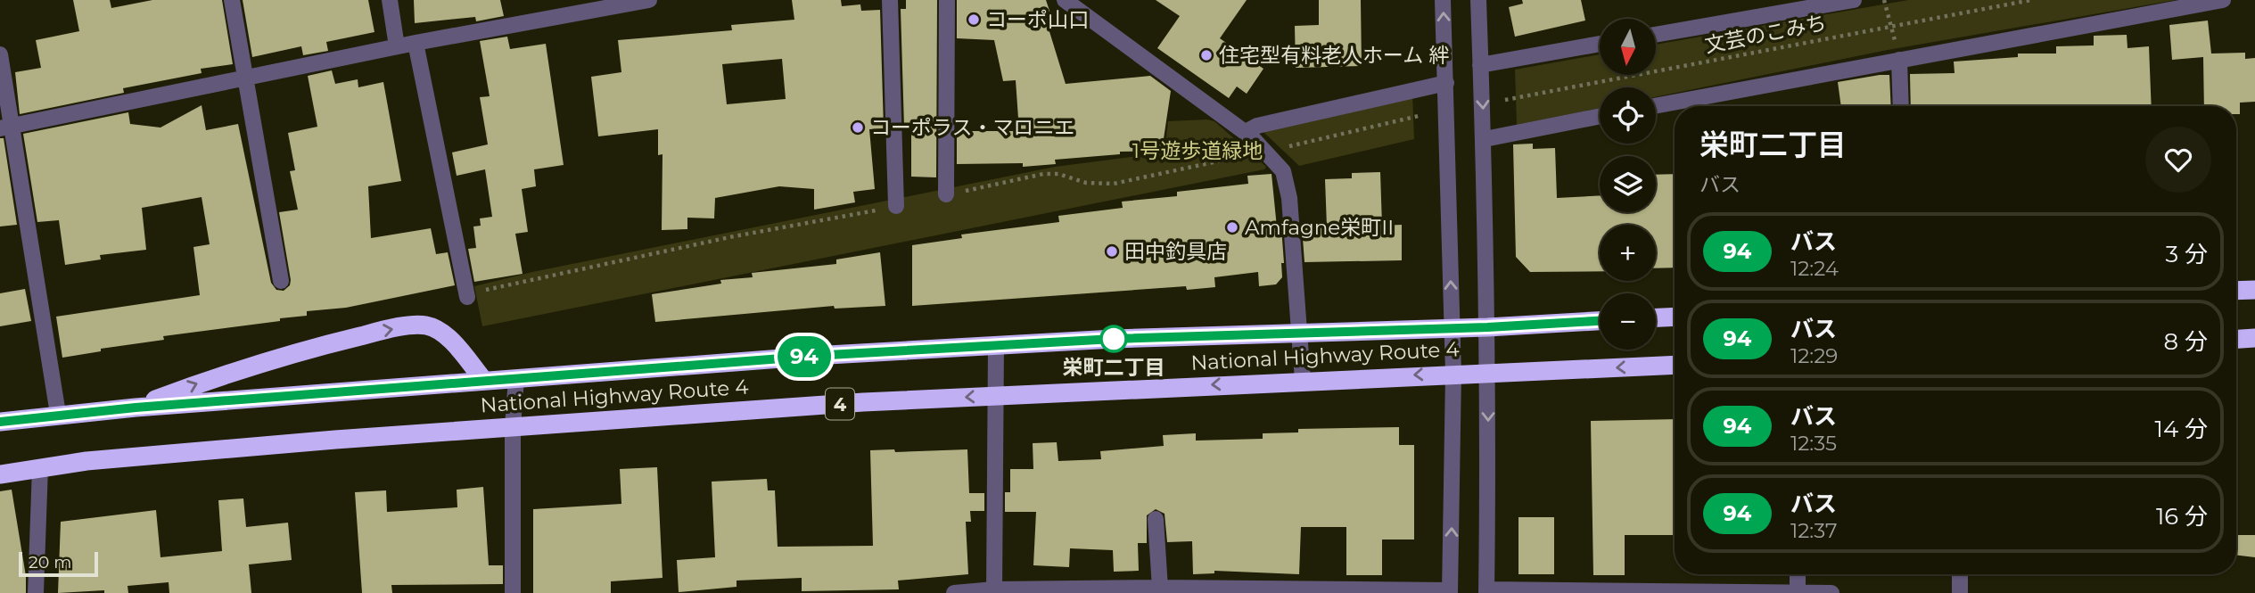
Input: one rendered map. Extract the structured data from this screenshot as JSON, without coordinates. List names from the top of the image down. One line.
{"streets":{"highway":["National Highway Route 4","4"],"path":["文芸のこみち"]},"parks":["1号遊歩道緑地"],"places":["コーポ山口","住宅型有料老人ホーム 絆","コーポラス・マロニエ","Amfagne栄町II","田中釣具店","栄町二丁目"],"lines":["bus line 94"],"scale_bar":"20 m","north":"bottom","page":{"on_map":"94","map_buttons":["+","−"],"heading":["栄町二丁目","バス"],"list":[{"mark":"94","name":"バス","note":"12:24","value":"3 分"},{"mark":"94","name":"バス","note":"12:29","value":"8 分"},{"mark":"94","name":"バス","note":"12:35","value":"14 分"},{"mark":"94","name":"バス","note":"12:37","value":"16 分"}],"scale":"20 m"}}
